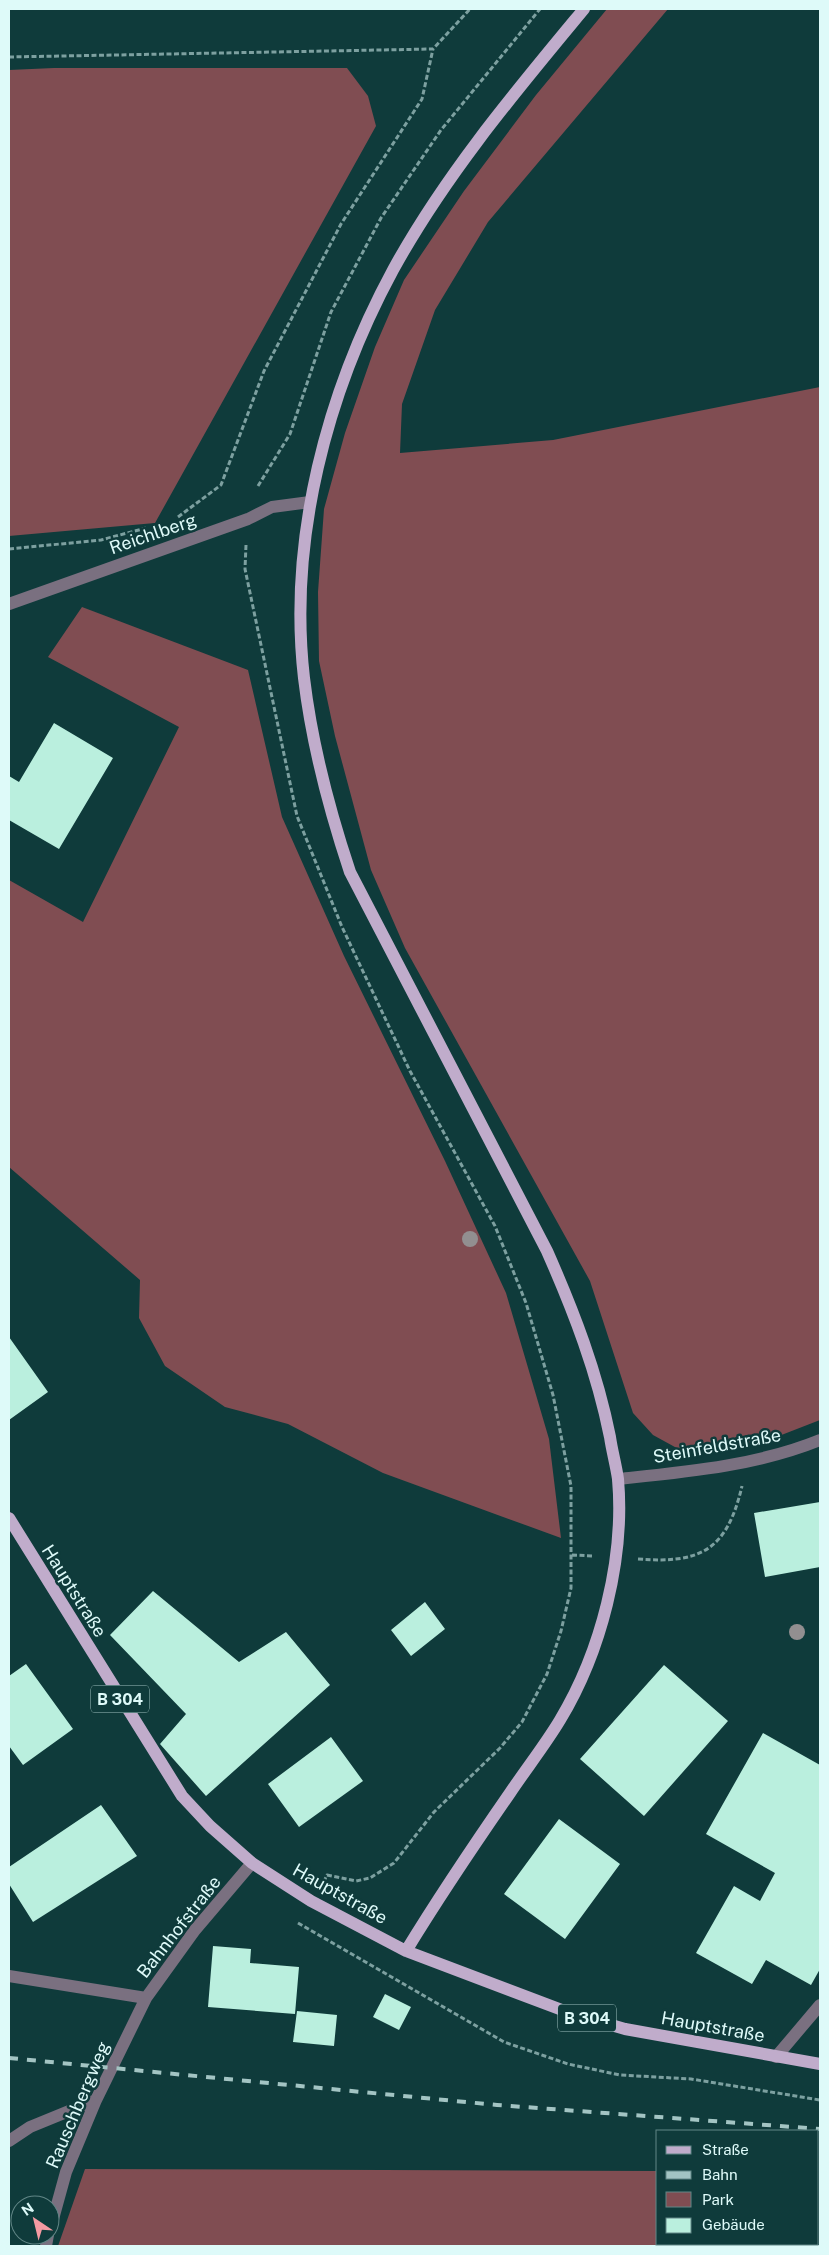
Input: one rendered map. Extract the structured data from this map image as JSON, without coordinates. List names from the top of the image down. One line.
{"streets":{"main road":["Hauptstraße","B 304"],"street":["Reichlberg","Steinfeldstraße","Bahnhofstraße","Rauschbergweg"]},"crossings":[["Hauptstraße","Bahnhofstraße"],["Bahnhofstraße","Rauschbergweg"]],"legend":["Straße","Bahn","Park","Gebäude"],"north":"top left"}
